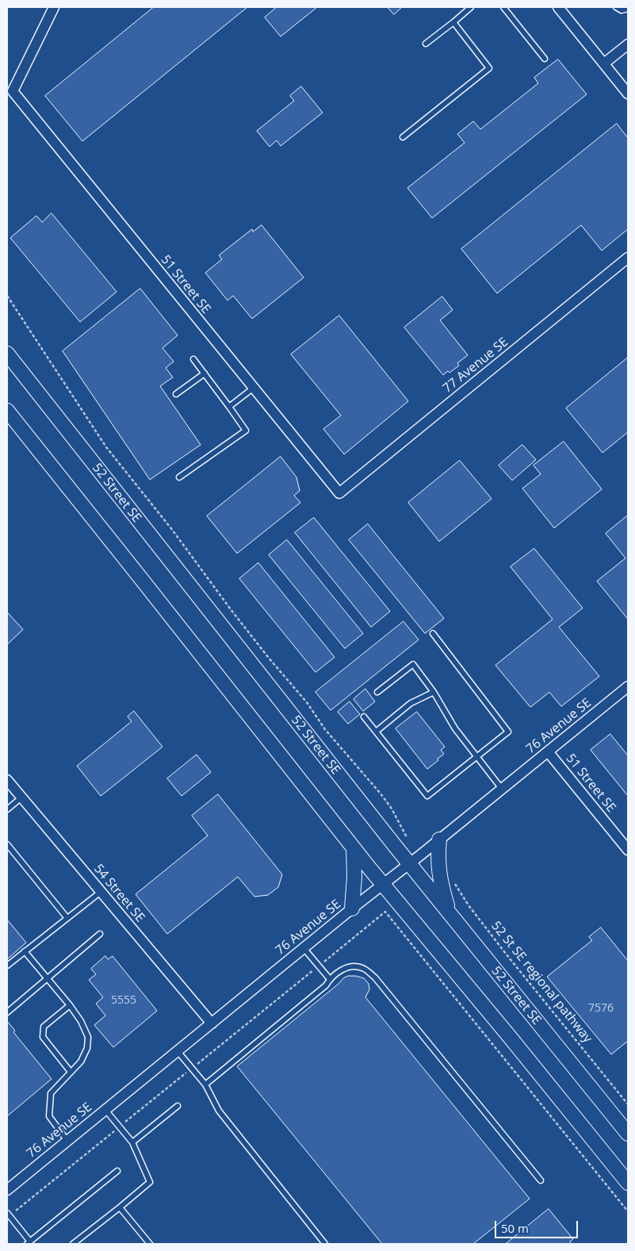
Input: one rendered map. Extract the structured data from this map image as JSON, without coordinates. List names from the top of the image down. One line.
{"streets":{"main road":["52 Street SE"],"street":["51 Street SE","77 Avenue SE","76 Avenue SE","54 Street SE"],"path":["52 St SE regional pathway"]},"crossings":[["51 Street SE","77 Avenue SE"],["51 Street SE","76 Avenue SE"],["52 Street SE","76 Avenue SE"],["76 Avenue SE","54 Street SE"]],"house_numbers":["5555","7576"],"scale_bar":"50 m"}
